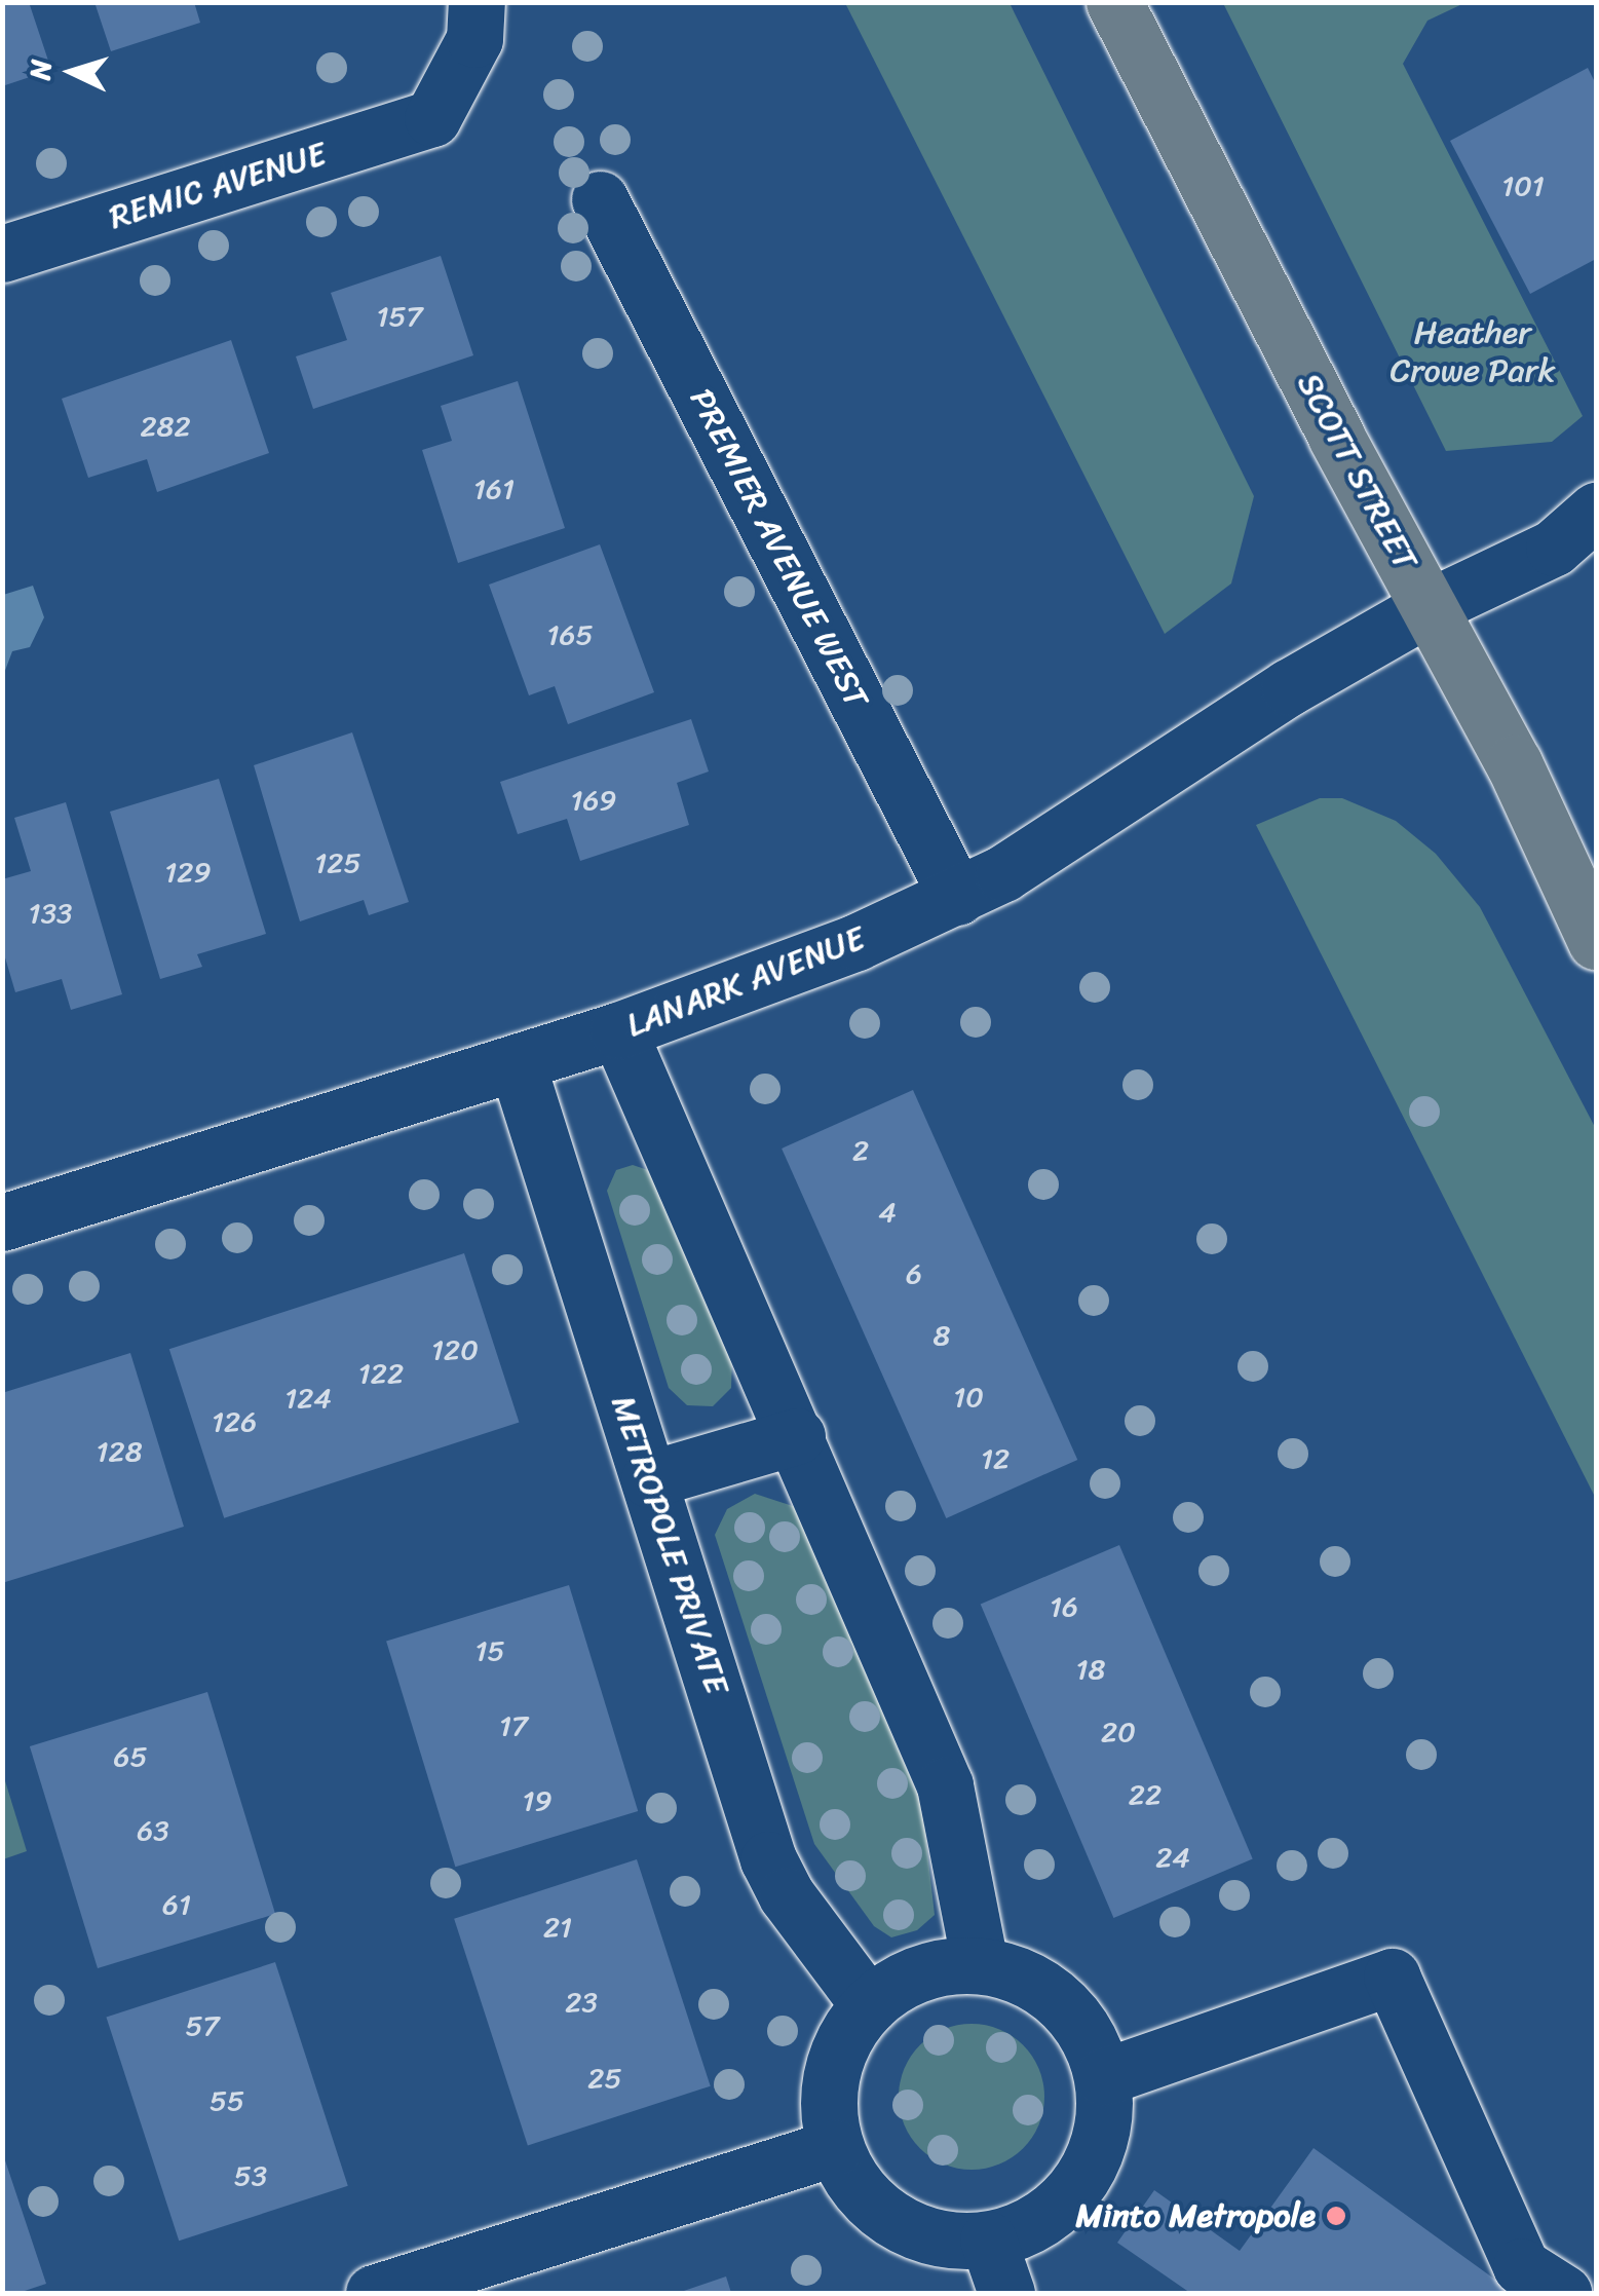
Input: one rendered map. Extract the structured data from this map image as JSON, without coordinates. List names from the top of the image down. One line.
{"streets":{"main road":["SCOTT STREET"],"street":["REMIC AVENUE","PREMIER AVENUE WEST","LANARK AVENUE","METROPOLE PRIVATE"]},"crossings":[["SCOTT STREET","LANARK AVENUE"],["PREMIER AVENUE WEST","LANARK AVENUE"],["LANARK AVENUE","METROPOLE PRIVATE"]],"parks":["Heather Crowe Park"],"places":["Minto Metropole"],"house_numbers":["101","157","282","161","165","169","125","129","133","2","4","6","8","120","122","10","124","126","128","12","16","15","18","17","20","65","22","19","63","24","61","21","23","57","25","55","53"],"north":"left"}
